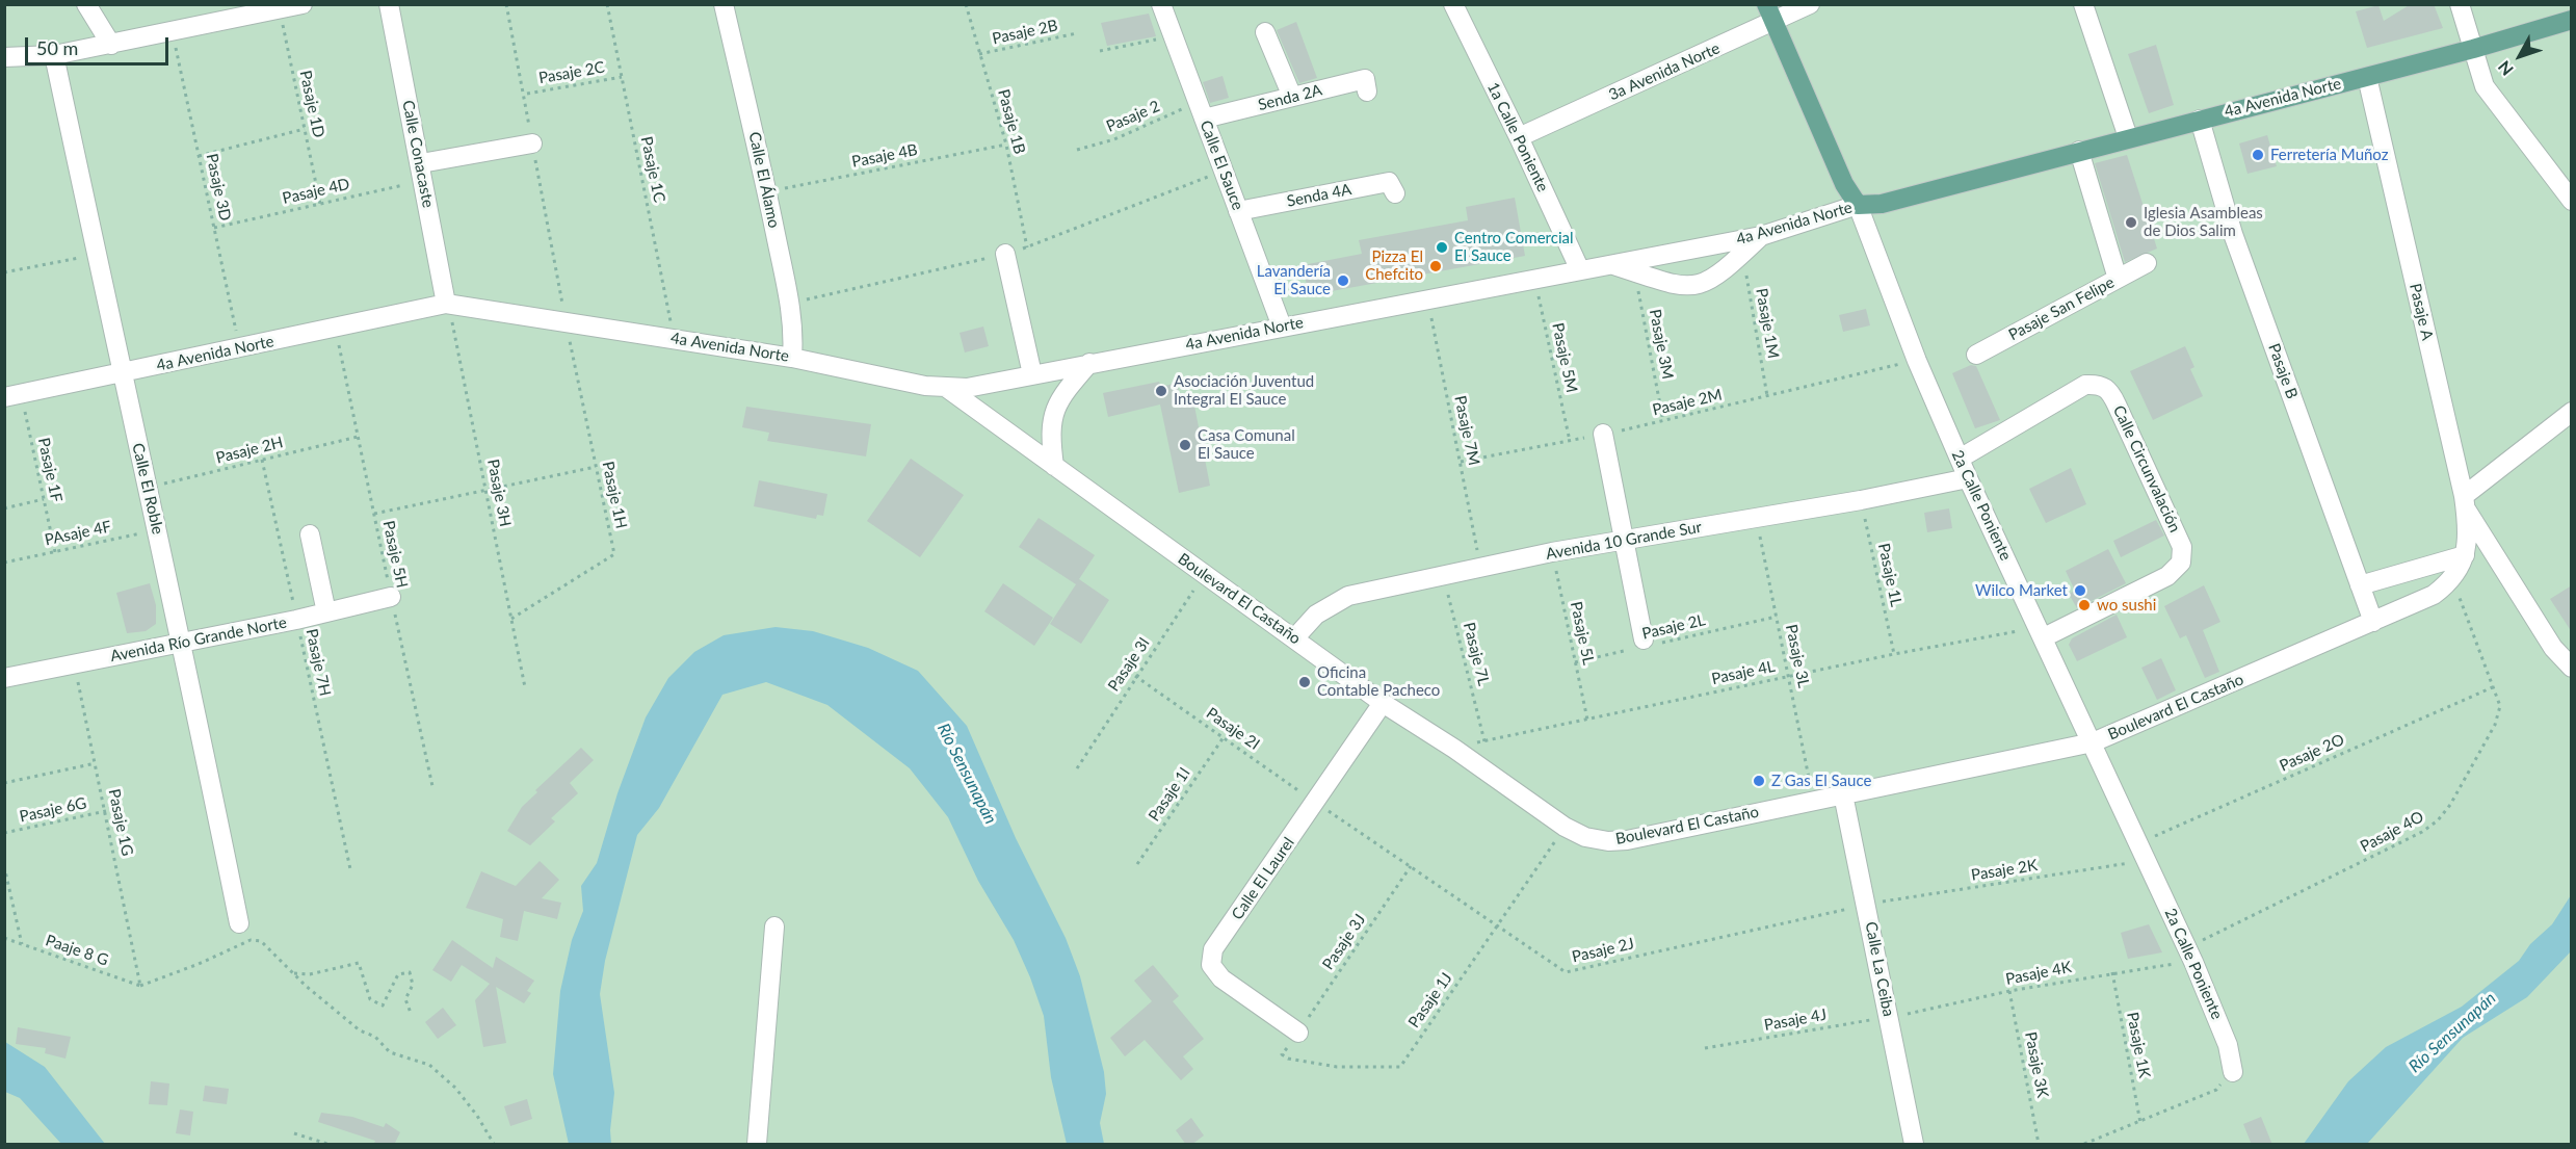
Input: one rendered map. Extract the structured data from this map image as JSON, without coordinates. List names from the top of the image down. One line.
{"streets":{"main road":["4a Avenida Norte","2a Calle Poniente"],"street":["3a Avenida Norte","Senda 2A","1a Calle Poniente","Calle Conacaste","Calle El Sauce","Calle El Álamo","Senda 4A","Pasaje San Felipe","Pasaje A","Pasaje B","Calle Circunvalación","Calle El Roble","Avenida 10 Grande Sur","Boulevard El Castaño","Avenida Río Grande Norte","Calle El Laurel","Calle La Ceiba"],"path":["Pasaje 2B","Pasaje 2C","Pasaje 1D","Pasaje 2","Pasaje 1B","Pasaje 4B","Pasaje 1C","Pasaje 3D","Pasaje 4D","Pasaje 1M","Pasaje 3M","Pasaje 5M","Pasaje 2M","Pasaje 7M","Pasaje 2H","Pasaje 1F","Pasaje 3H","Pasaje 1H","PAsaje 4F","Pasaje 5H","Pasaje 1L","Pasaje 2L","Pasaje 5L","Pasaje 7L","Pasaje 3L","Pasaje 7H","Pasaje 3I","Pasaje 4L","Pasaje 2I","Pasaje 2O","Pasaje 1I","Pasaje 6G","Pasaje 1G","Pasaje 4O","Pasaje 2K","Pasaje 3J","Paaje 8 G","Pasaje 2J","Pasaje 4K","Pasaje 1J","Pasaje 4J","Pasaje 1K","Pasaje 3K"]},"crossings":[["Pasaje 2B","Pasaje 1B"],["3a Avenida Norte","1a Calle Poniente"],["3a Avenida Norte","2a Calle Poniente"],["Pasaje 2C","Pasaje 1C"],["Senda 2A","Pasaje 2"],["Senda 2A","Calle El Sauce"],["4a Avenida Norte","1a Calle Poniente"],["4a Avenida Norte","Calle Conacaste"],["4a Avenida Norte","Calle El Sauce"],["4a Avenida Norte","Pasaje 1C"],["4a Avenida Norte","Calle El Álamo"],["4a Avenida Norte","Pasaje 3D"],["4a Avenida Norte","Pasaje A"],["4a Avenida Norte","Pasaje 5M"],["4a Avenida Norte","Pasaje B"],["4a Avenida Norte","Pasaje 7M"],["4a Avenida Norte","Pasaje 1F"],["4a Avenida Norte","Calle El Roble"],["4a Avenida Norte","Pasaje 3H"],["4a Avenida Norte","Pasaje 1H"],["4a Avenida Norte","2a Calle Poniente"],["4a Avenida Norte","Pasaje 5H"],["4a Avenida Norte","Boulevard El Castaño"],["Pasaje 1D","Pasaje 4D"],["Pasaje 2","Calle El Sauce"],["Pasaje 1B","Pasaje 4B"],["Calle Conacaste","Pasaje 4D"],["Calle Conacaste","Pasaje 3H"],["Pasaje 4B","Calle El Álamo"],["Calle El Sauce","Senda 4A"],["Pasaje 3D","Pasaje 4D"],["Pasaje 1M","Pasaje 2M"],["Pasaje 3M","Pasaje 2M"],["Pasaje 5M","Pasaje 2M"],["Pasaje B","Boulevard El Castaño"],["Pasaje 2M","Pasaje 7M"],["Pasaje 2M","2a Calle Poniente"],["Pasaje 7M","Avenida 10 Grande Sur"],["Pasaje 2H","Calle El Roble"],["Pasaje 2H","Pasaje 5H"],["Pasaje 2H","Pasaje 7H"],["Calle Circunvalación","2a Calle Poniente"],["Calle Circunvalación","Pasaje 4L"],["Pasaje 1F","PAsaje 4F"],["Calle El Roble","PAsaje 4F"],["Calle El Roble","Avenida Río Grande Norte"],["Pasaje 3H","Pasaje 1H"],["2a Calle Poniente","Avenida 10 Grande Sur"],["2a Calle Poniente","Boulevard El Castaño"],["2a Calle Poniente","Pasaje 4L"],["2a Calle Poniente","Pasaje 2O"],["2a Calle Poniente","Pasaje 4O"],["2a Calle Poniente","Pasaje 2K"],["2a Calle Poniente","Pasaje 4K"],["Avenida 10 Grande Sur","Pasaje 1L"],["Avenida 10 Grande Sur","Boulevard El Castaño"],["Avenida 10 Grande Sur","Pasaje 5L"],["Avenida 10 Grande Sur","Pasaje 7L"],["Avenida 10 Grande Sur","Pasaje 3L"],["Pasaje 5H","Avenida Río Grande Norte"],["Pasaje 1L","Pasaje 4L"],["Boulevard El Castaño","Pasaje 3L"],["Boulevard El Castaño","Pasaje 3I"],["Boulevard El Castaño","Pasaje 4L"],["Boulevard El Castaño","Pasaje 4O"],["Boulevard El Castaño","Calle El Laurel"],["Boulevard El Castaño","Calle La Ceiba"],["Boulevard El Castaño","Pasaje 1J"],["Pasaje 2L","Pasaje 5L"],["Pasaje 2L","Pasaje 3L"],["Pasaje 5L","Pasaje 4L"],["Avenida Río Grande Norte","Pasaje 7H"],["Avenida Río Grande Norte","Pasaje 1G"],["Pasaje 7L","Pasaje 4L"],["Pasaje 3L","Pasaje 4L"],["Pasaje 3I","Pasaje 2I"],["Pasaje 2I","Pasaje 1I"],["Pasaje 2I","Calle El Laurel"],["Pasaje 2I","Pasaje 2J"],["Pasaje 2O","Pasaje 4O"],["Pasaje 6G","Pasaje 1G"],["Pasaje 1G","Paaje 8 G"],["Pasaje 4O","Pasaje 4K"],["Pasaje 2K","Pasaje 2J"],["Pasaje 2K","Calle La Ceiba"],["Calle El Laurel","Pasaje 3J"],["Calle El Laurel","Pasaje 2J"],["Calle El Laurel","Pasaje 1J"],["Pasaje 3J","Pasaje 2J"],["Pasaje 3J","Pasaje 1J"],["Pasaje 2J","Calle La Ceiba"],["Pasaje 2J","Pasaje 1J"],["Calle La Ceiba","Pasaje 4K"],["Calle La Ceiba","Pasaje 4J"],["Pasaje 4K","Pasaje 4J"],["Pasaje 4K","Pasaje 1K"],["Pasaje 4K","Pasaje 3K"]],"water":["Río Sensunapán"],"places":["Ferretería Muñoz","Iglesia Asambleas de Dios Salim","Centro Comercial El Sauce","Pizza El Chefcito","Lavandería El Sauce","Asociación Juventud Integral El Sauce","Casa Comunal El Sauce","Wilco Market","wo sushi","Oficina Contable Pacheco","Z Gas El Sauce"],"scale_bar":"50 m","north":"bottom left"}
